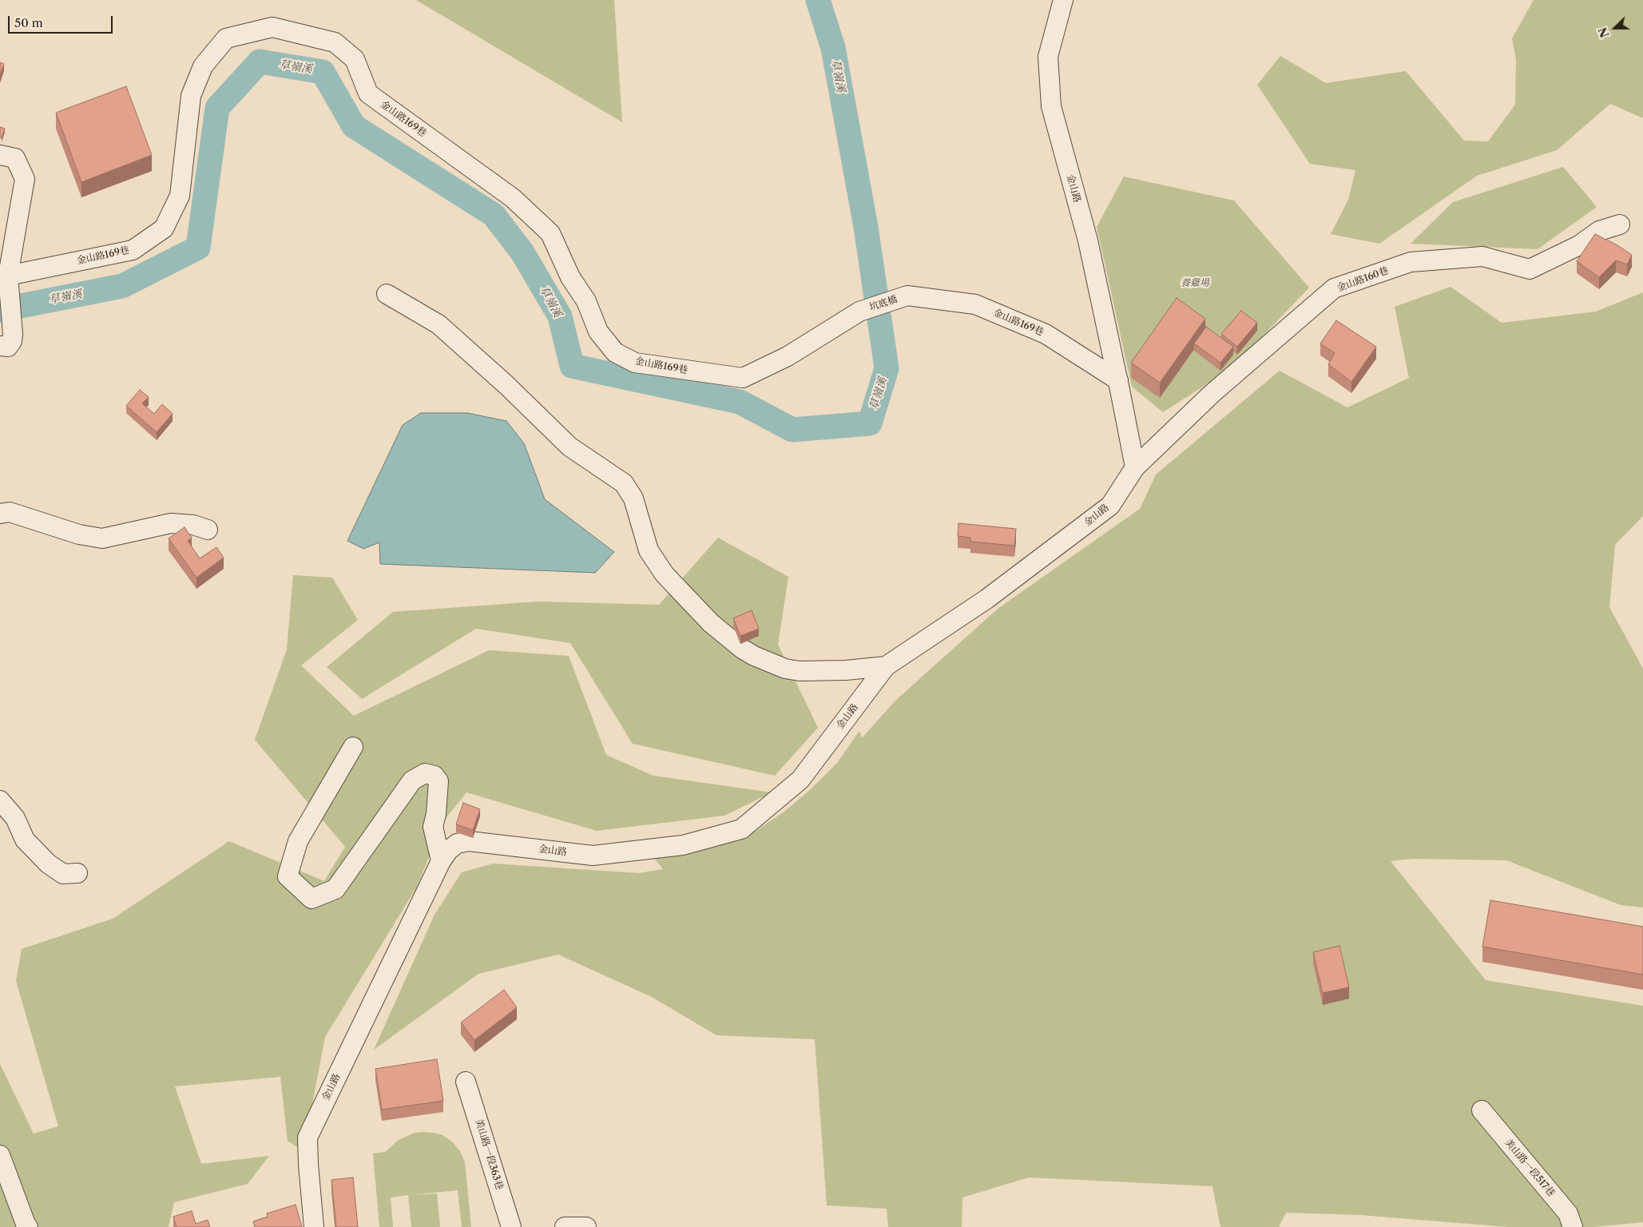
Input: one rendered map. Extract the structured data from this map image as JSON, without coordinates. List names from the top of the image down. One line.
{"streets":{"street":["金山路169巷","金山路","金山路160巷","坑底橋","美山路一段363巷","美山路一段517巷"]},"crossings":[["金山路169巷","金山路"],["金山路169巷","坑底橋"],["金山路","金山路160巷"]],"water":["草嶺溪"],"parks":["養雞場"],"scale_bar":"50 m","north":"left"}
